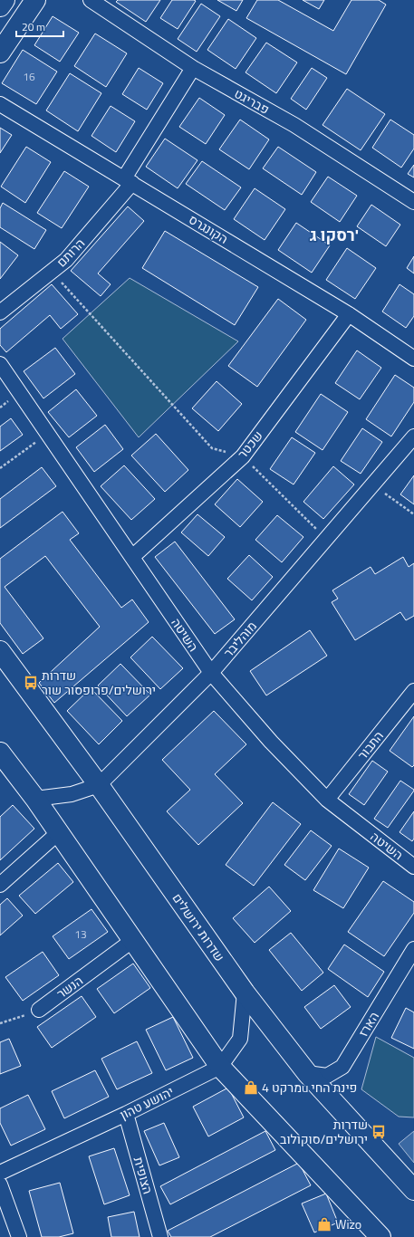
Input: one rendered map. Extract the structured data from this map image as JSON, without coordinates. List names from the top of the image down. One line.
{"streets":{"main road":["שדרות ירושלים"],"street":["פבריגט","הקונגרס","הרותם","שכטר","השיטה","מוהליבר","התבור","הנשר","הארז","יהושע טהון","הצופית"]},"crossings":[["פבריגט","הרותם"],["הקונגרס","הרותם"],["הקונגרס","שכטר"],["שכטר","השיטה"],["השיטה","מוהליבר"],["השיטה","התבור"],["מוהליבר","שדרות ירושלים"],["שדרות ירושלים","הארז"],["שדרות ירושלים","יהושע טהון"],["יהושע טהון","הצופית"]],"districts":["רסקו ג'"],"places":{"bus stop":["שדרות ירושלים/פרופסור שור","שדרות ירושלים/סוקולוב"],"shop":["מרקט 4u פינת החי","Wizo"]},"house_numbers":["16","13"],"scale_bar":"20 m"}
